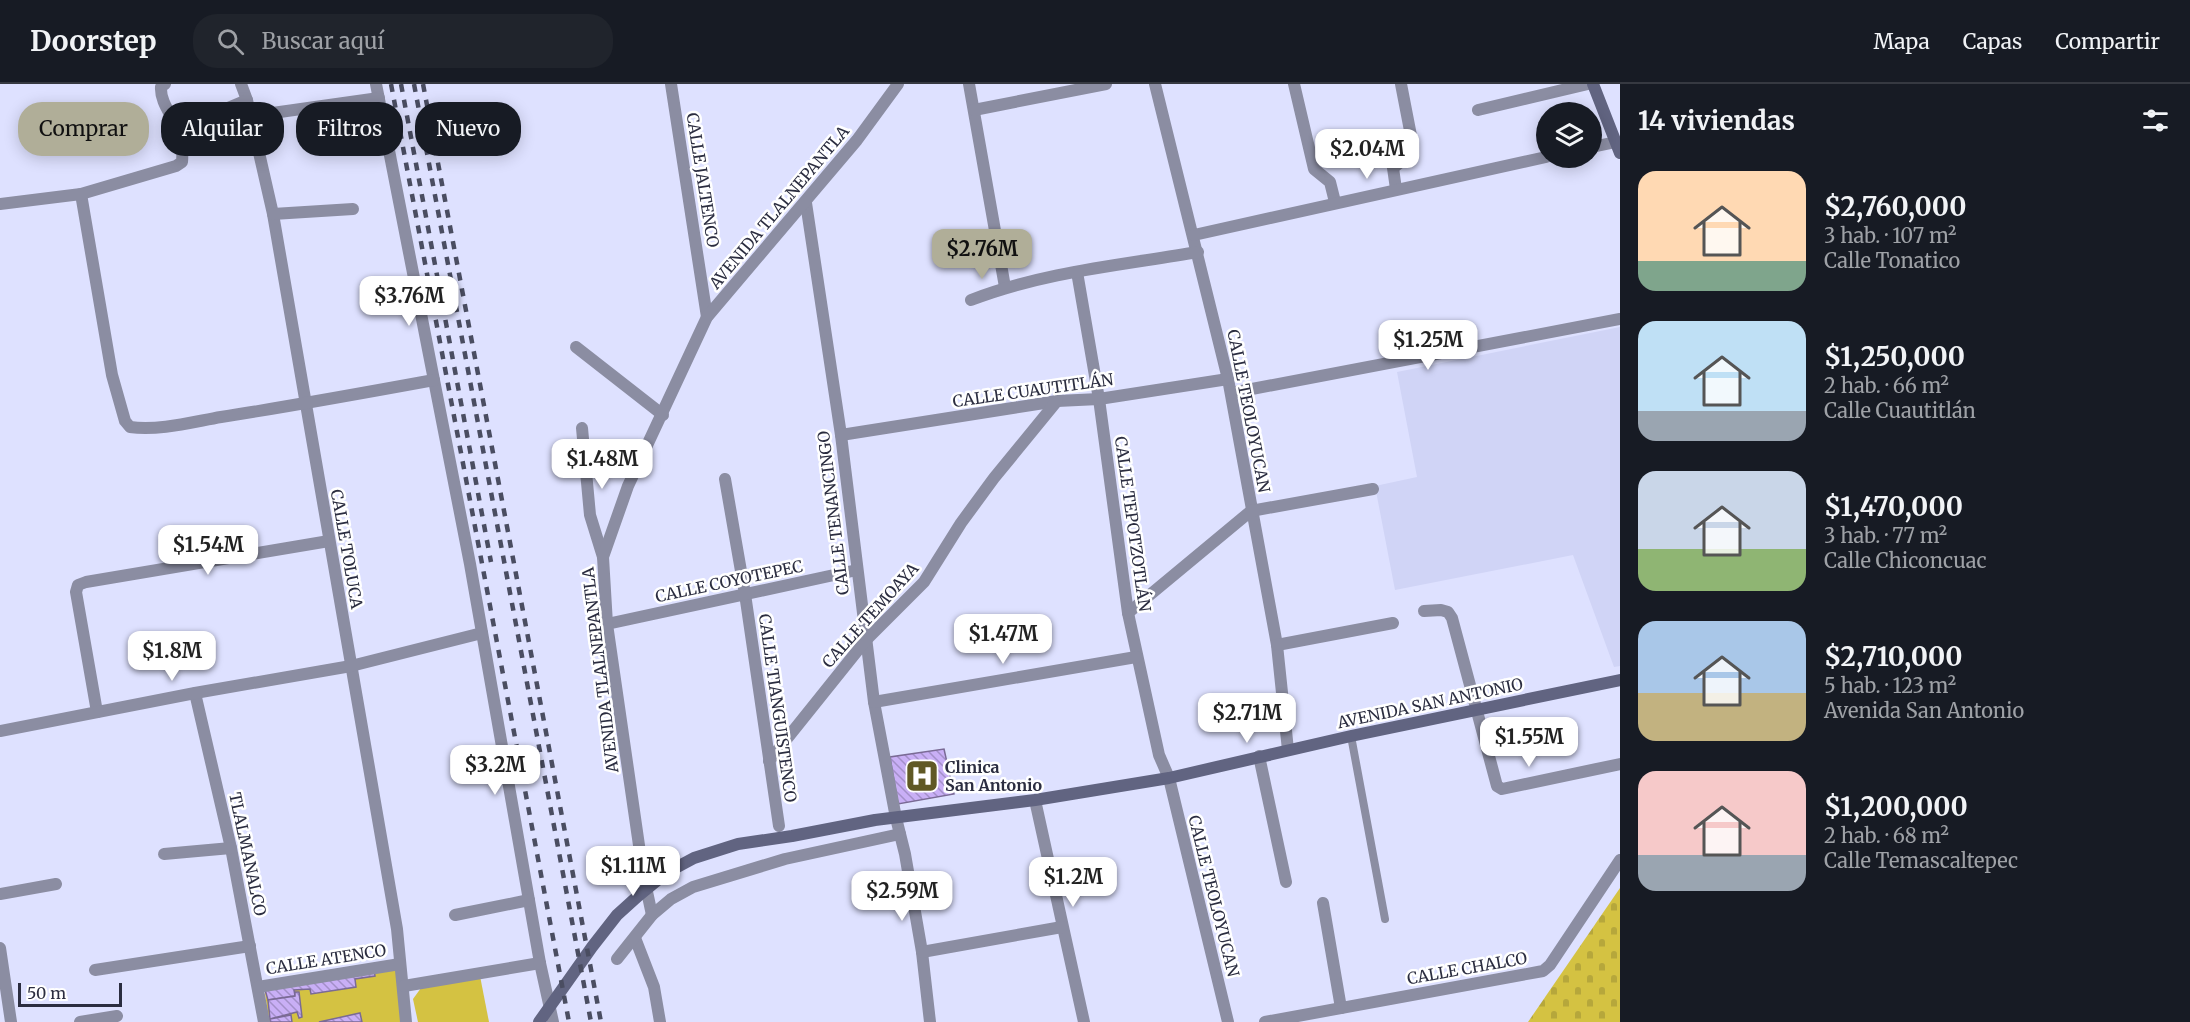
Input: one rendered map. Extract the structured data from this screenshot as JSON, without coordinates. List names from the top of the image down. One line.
{"streets":{"main road":["AVENIDA SAN ANTONIO"],"street":["CALLE JALTENCO","AVENIDA TLALNEPANTLA","CALLE CUAUTITLÁN","CALLE TEOLOYUCAN","CALLE TENANCINGO","CALLE TEPOTZOTLÁN","CALLE TOLUCA","CALLE COYOTEPEC","CALLE TEMOAYA","CALLE TIANGUISTENCO","TLALMANALCO","CALLE ATENCO","CALLE CHALCO"]},"crossings":[["CALLE JALTENCO","AVENIDA TLALNEPANTLA"],["AVENIDA TLALNEPANTLA","CALLE TENANCINGO"],["AVENIDA TLALNEPANTLA","CALLE COYOTEPEC"],["CALLE CUAUTITLÁN","CALLE TEOLOYUCAN"],["CALLE CUAUTITLÁN","CALLE TENANCINGO"],["CALLE CUAUTITLÁN","CALLE TEPOTZOTLÁN"],["CALLE CUAUTITLÁN","CALLE TEMOAYA"],["CALLE TEOLOYUCAN","CALLE TEPOTZOTLÁN"],["CALLE TEOLOYUCAN","AVENIDA SAN ANTONIO"],["CALLE TENANCINGO","CALLE COYOTEPEC"],["CALLE TENANCINGO","CALLE TEMOAYA"],["CALLE TENANCINGO","AVENIDA SAN ANTONIO"],["CALLE TEPOTZOTLÁN","AVENIDA SAN ANTONIO"],["CALLE TOLUCA","CALLE ATENCO"],["CALLE COYOTEPEC","CALLE TIANGUISTENCO"],["CALLE TEMOAYA","CALLE TIANGUISTENCO"],["TLALMANALCO","CALLE ATENCO"]],"places":{"hospital":["Clinica San Antonio"]},"scale_bar":"50 m","page":{"header":"Doorstep","search":"Buscar aquí","nav":["Mapa","Capas","Compartir"],"heading":"14 viviendas","chip":["Comprar","Alquilar","Filtros","Nuevo"],"price":["$2.04M","$2.76M","$3.76M","$1.25M","$1.48M","$1.54M","$1.47M","$1.8M","$2.71M","$1.55M","$3.2M","$1.11M","$1.2M","$2.59M"],"list":[{"name":"$2,760,000","note":"3 hab. · 107 m² · Calle Tonatico"},{"name":"$1,250,000","note":"2 hab. · 66 m² · Calle Cuautitlán"},{"name":"$1,470,000","note":"3 hab. · 77 m² · Calle Chiconcuac"},{"name":"$2,710,000","note":"5 hab. · 123 m² · Avenida San Antonio"},{"name":"$1,200,000","note":"2 hab. · 68 m² · Calle Temascaltepec"}],"scale":"50 m"}}
